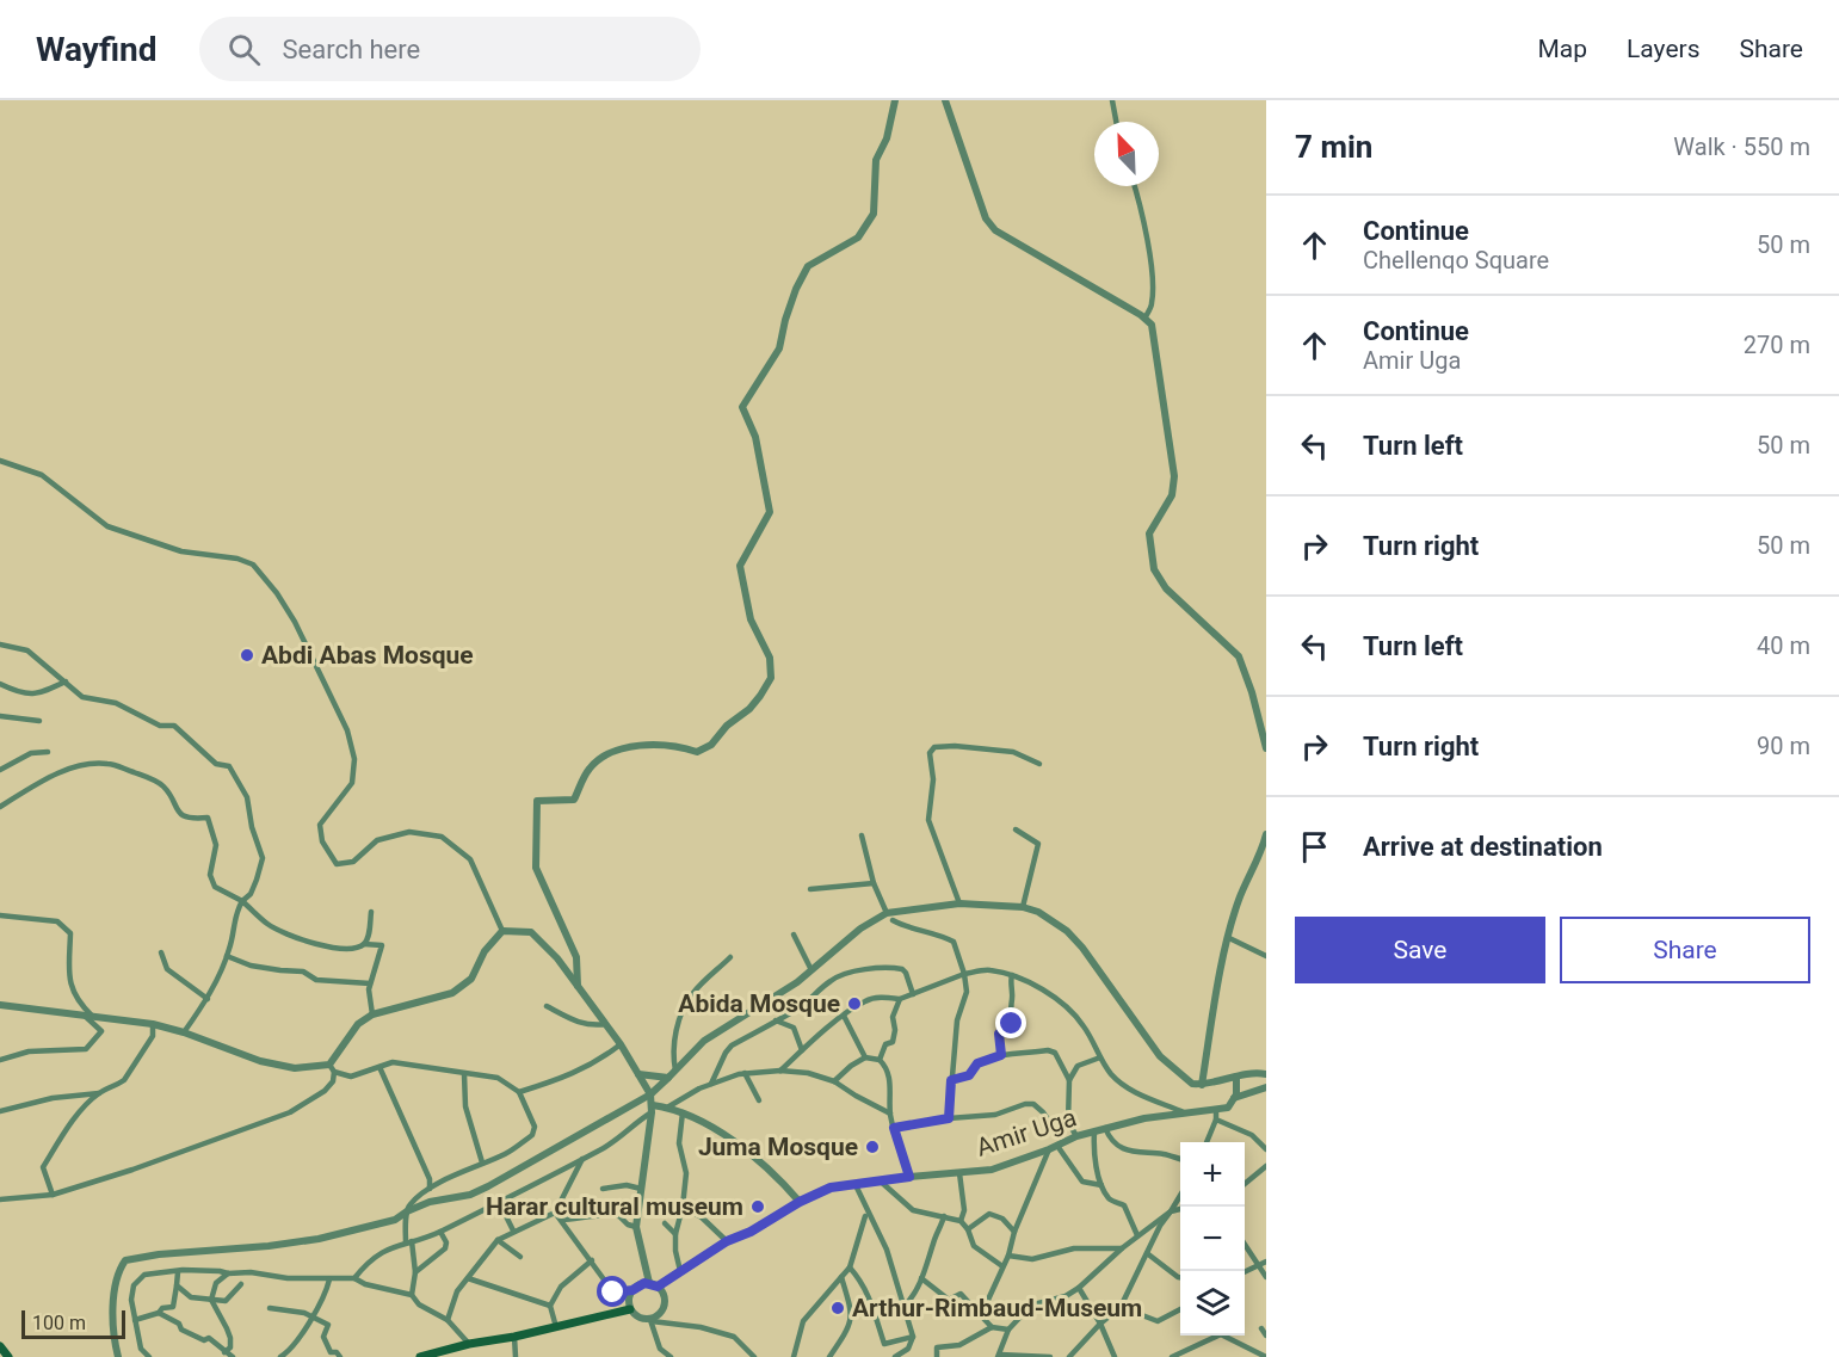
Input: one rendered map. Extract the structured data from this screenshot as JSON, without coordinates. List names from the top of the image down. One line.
{"streets":{"street":["Amir Uga"]},"places":["Abdi Abas Mosque","Abida Mosque","Juma Mosque","Harar cultural museum","Arthur-Rimbaud-Museum"],"scale_bar":"100 m","north":"top left","page":{"header":"Wayfind","search":"Search here","nav":["Map","Layers","Share"],"heading":["7 min","Walk · 550 m"],"list":[["Continue","Chellenqo Square","50 m"],["Continue","Amir Uga","270 m"],["Turn left","50 m"],["Turn right","50 m"],["Turn left","40 m"],["Turn right","90 m"],"Arrive at destination"],"buttons":["Save","Share"],"map_buttons":["+","−"],"scale":"100 m"}}
